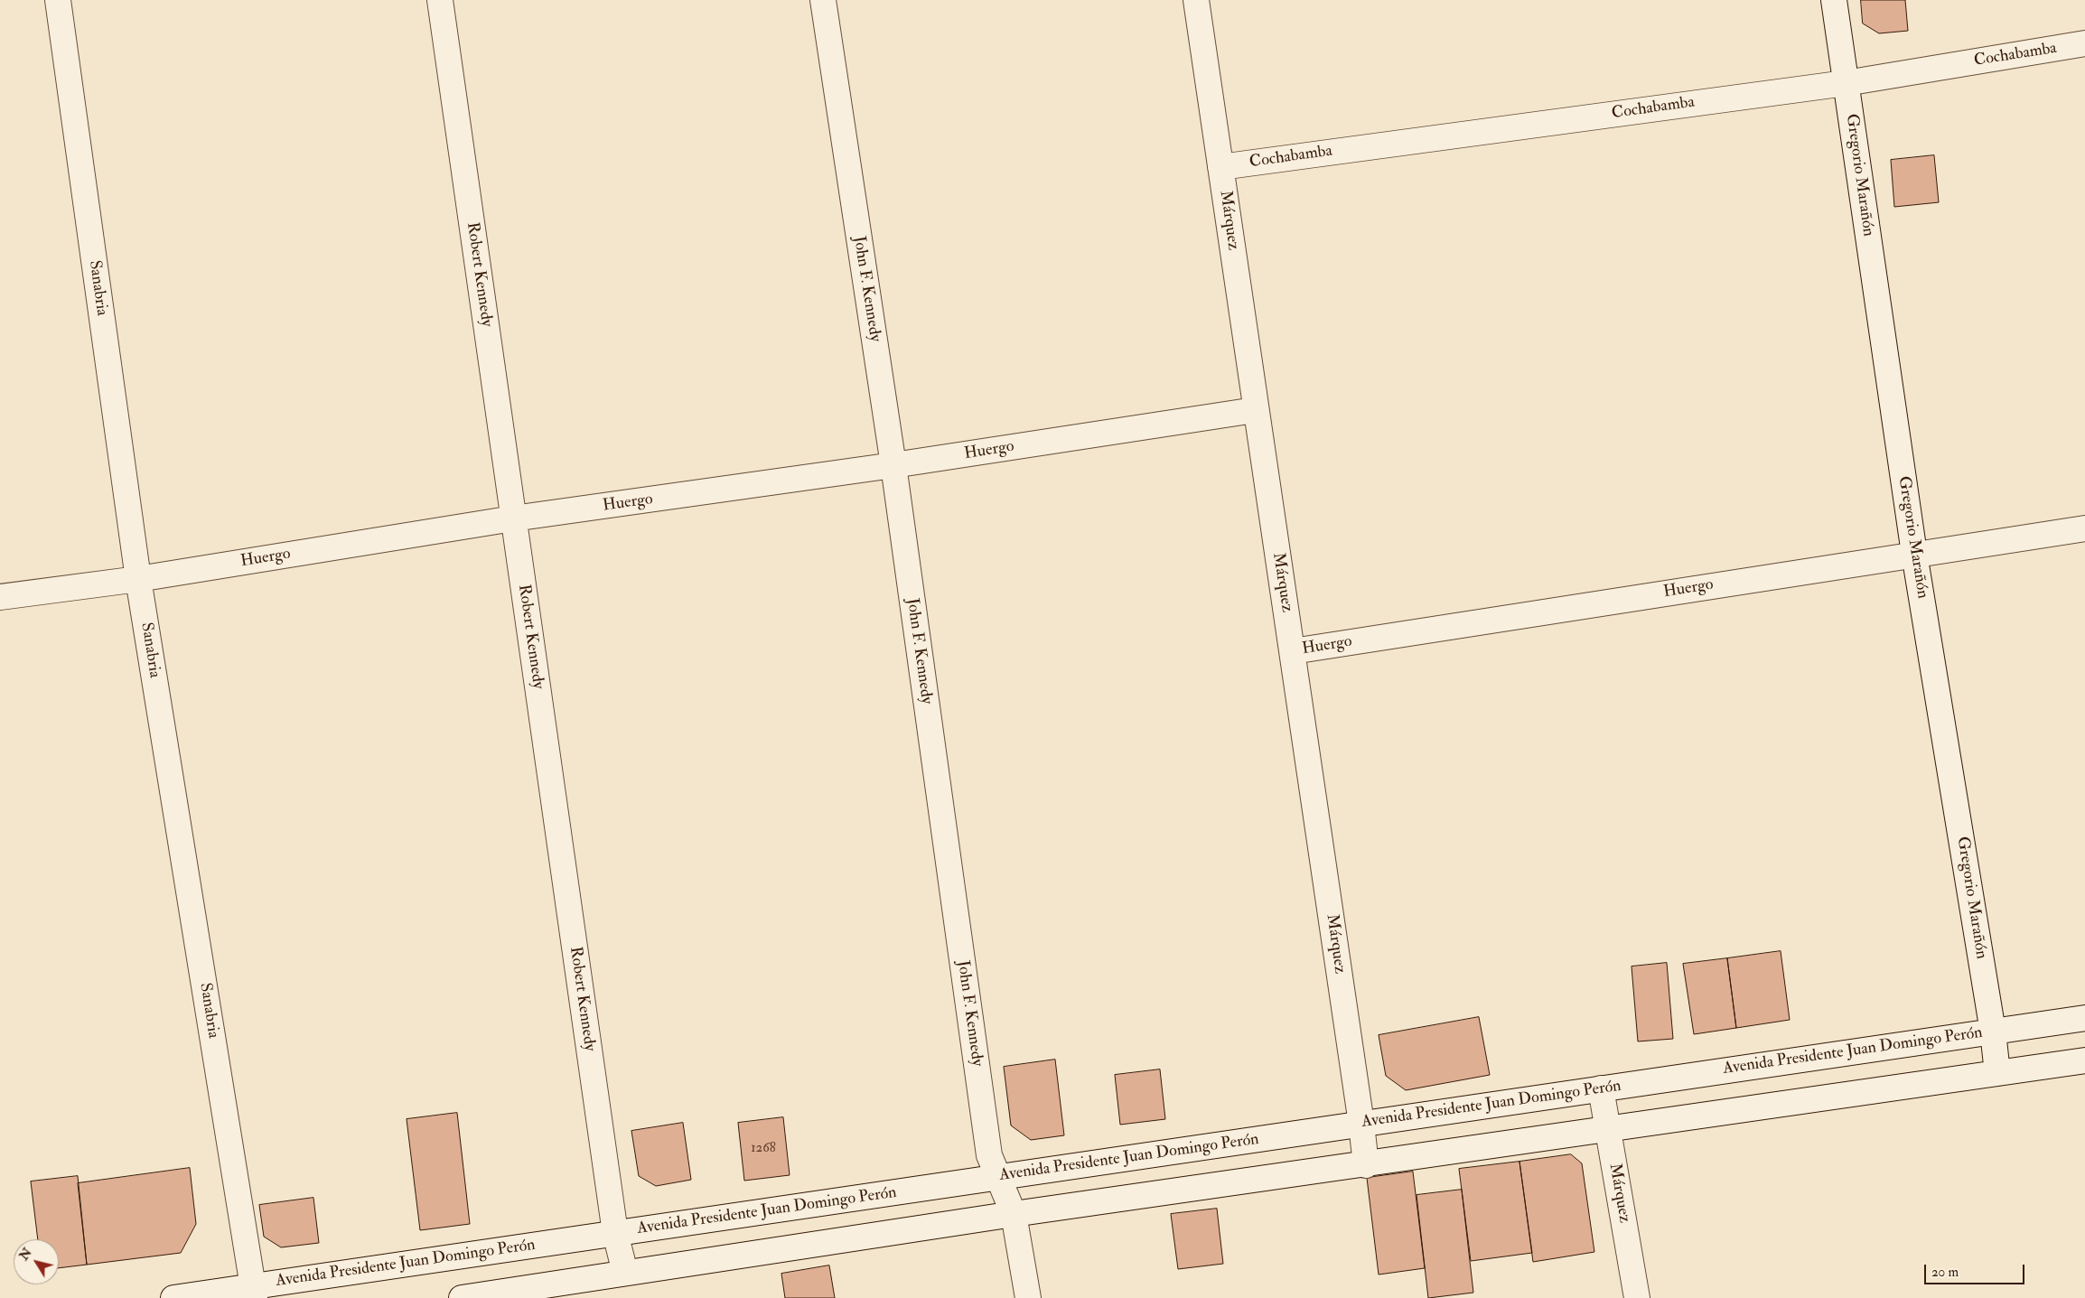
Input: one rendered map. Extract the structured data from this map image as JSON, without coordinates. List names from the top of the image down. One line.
{"streets":{"street":["Cochabamba","Gregorio Marañón","Márquez","Robert Kennedy","Sanabria","John F. Kennedy","Huergo","Avenida Presidente Juan Domingo Perón"]},"crossings":[["Cochabamba","Gregorio Marañón"],["Cochabamba","Márquez"],["Gregorio Marañón","Huergo"],["Gregorio Marañón","Avenida Presidente Juan Domingo Perón"],["Márquez","Huergo"],["Márquez","Avenida Presidente Juan Domingo Perón"],["Robert Kennedy","Huergo"],["Robert Kennedy","Avenida Presidente Juan Domingo Perón"],["Sanabria","Huergo"],["Sanabria","Avenida Presidente Juan Domingo Perón"],["John F. Kennedy","Huergo"],["John F. Kennedy","Avenida Presidente Juan Domingo Perón"]],"house_numbers":["1268"],"scale_bar":"20 m","north":"top left"}
